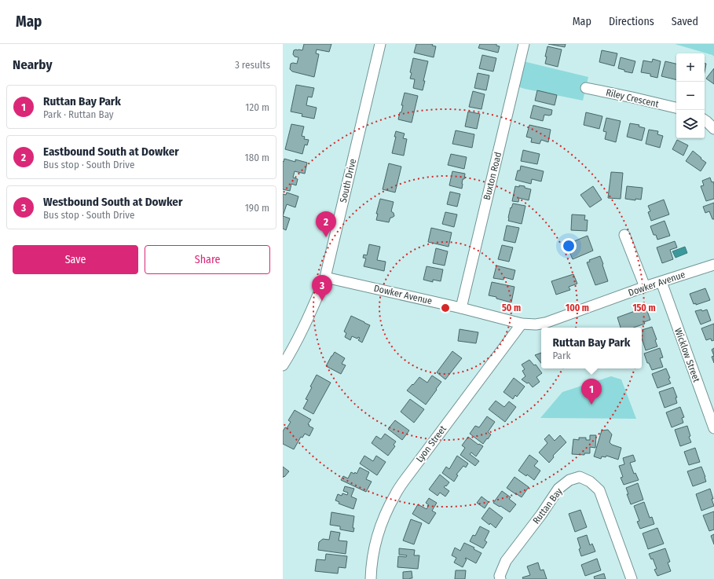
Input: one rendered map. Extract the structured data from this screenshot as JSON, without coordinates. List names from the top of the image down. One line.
{"streets":{"street":["Riley Crescent","Buxton Road","South Drive","Dowker Avenue","Wicklow Street","Lyon Street","Ruttan Bay"]},"crossings":[["Buxton Road","Dowker Avenue"],["South Drive","Dowker Avenue"],["Dowker Avenue","Wicklow Street"],["Dowker Avenue","Lyon Street"]],"page":{"header":"Map","nav":["Map","Directions","Saved"],"heading":["Nearby","3 results"],"map_buttons":["+","−"],"list":[{"mark":"1","name":"Ruttan Bay Park","note":"Park · Ruttan Bay","value":"120 m"},{"mark":"2","name":"Eastbound South at Dowker","note":"Bus stop · South Drive","value":"180 m"},{"mark":"3","name":"Westbound South at Dowker","note":"Bus stop · South Drive","value":"190 m"}],"pins":["2","3","1"],"buttons":["Save","Share"],"popup":["Ruttan Bay Park","Park"]},"rings":["50 m","100 m","150 m"]}
